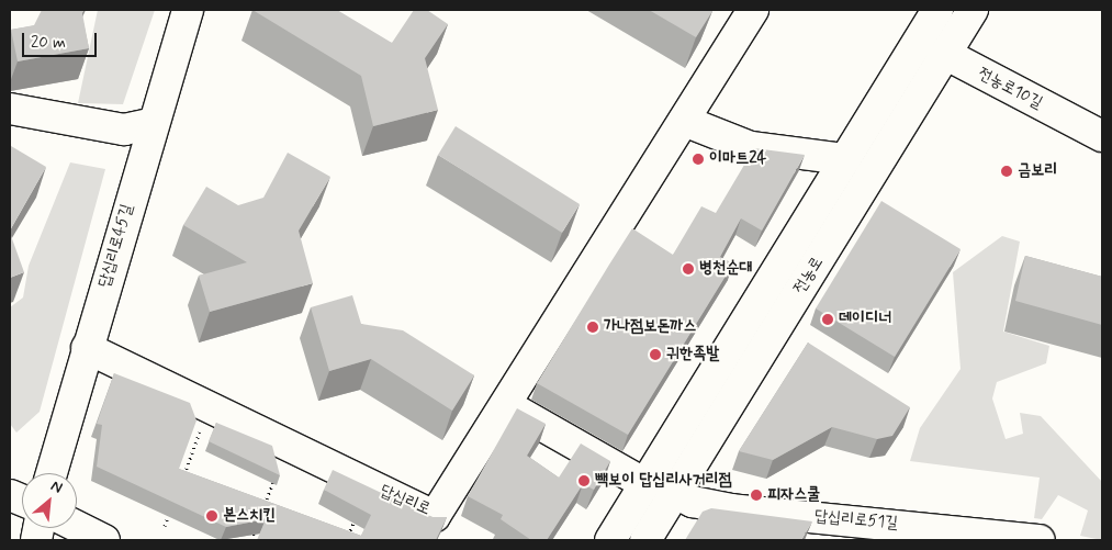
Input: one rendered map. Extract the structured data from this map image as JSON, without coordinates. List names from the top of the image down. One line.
{"streets":{"street":["전농로10길","답십리로45길","전농로","답십리로","답십리로51길"]},"crossings":[["전농로10길","전농로"],["전농로","답십리로51길"]],"places":["이마트24","금보리","병천순대","데이디너","가나점보돈까스","귀한족발","빽보이 답십리사거리점","피자스쿨","본스치킨"],"scale_bar":"20 m","north":"top right"}
